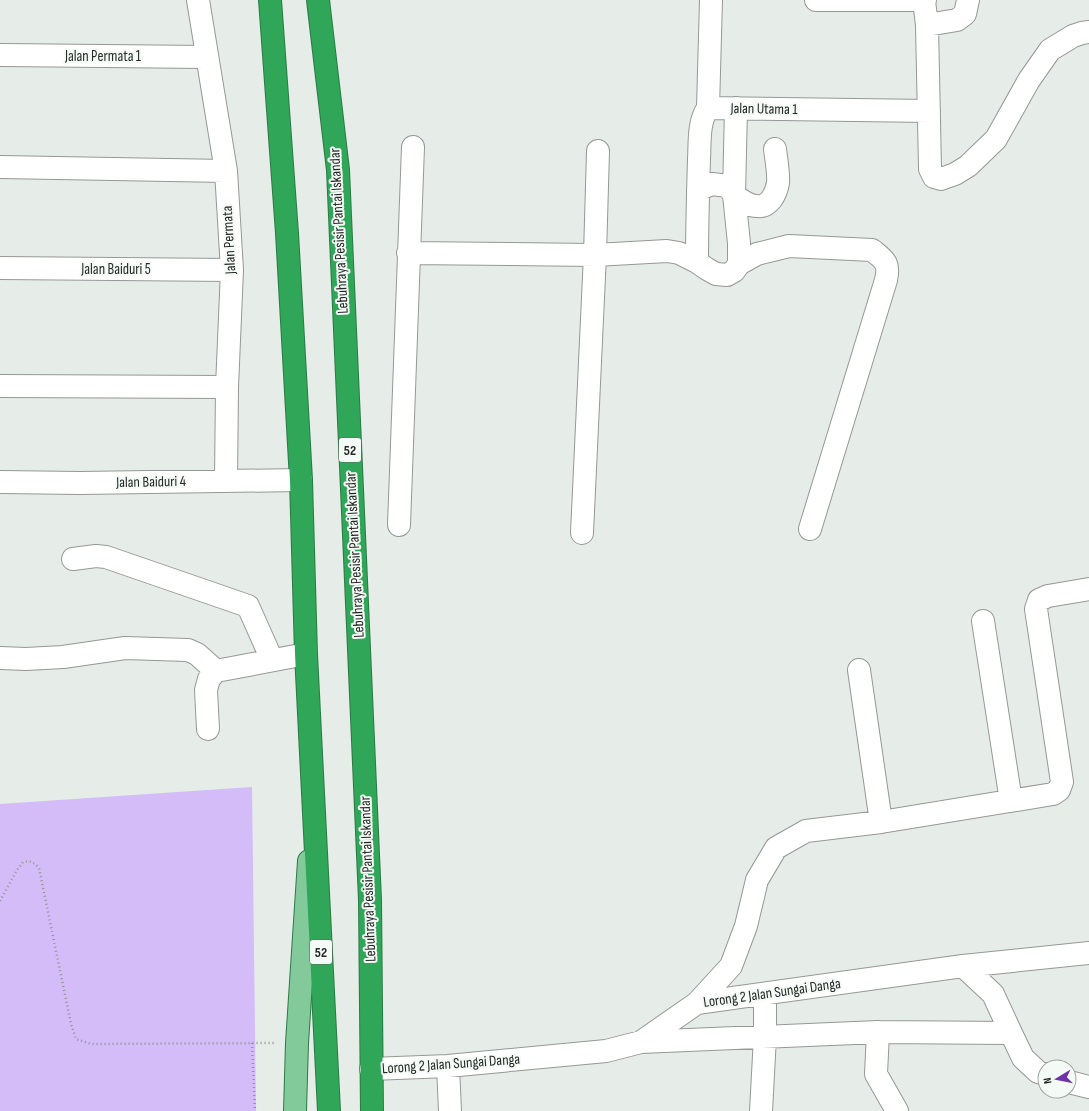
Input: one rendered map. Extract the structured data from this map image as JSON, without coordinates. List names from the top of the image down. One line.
{"streets":{"highway":["Lebuhraya Pesisir Pantai Iskandar","52"],"street":["Jalan Permata 1","Jalan Utama 1","Jalan Permata","Jalan Baiduri 5","Jalan Baiduri 4","Lorong 2 Jalan Sungai Danga"]},"crossings":[["Jalan Permata 1","Jalan Permata"],["Lebuhraya Pesisir Pantai Iskandar","Lorong 2 Jalan Sungai Danga"],["Jalan Permata","Jalan Baiduri 5"],["Jalan Permata","Jalan Baiduri 4"],["52","Jalan Baiduri 4"]],"north":"left"}
